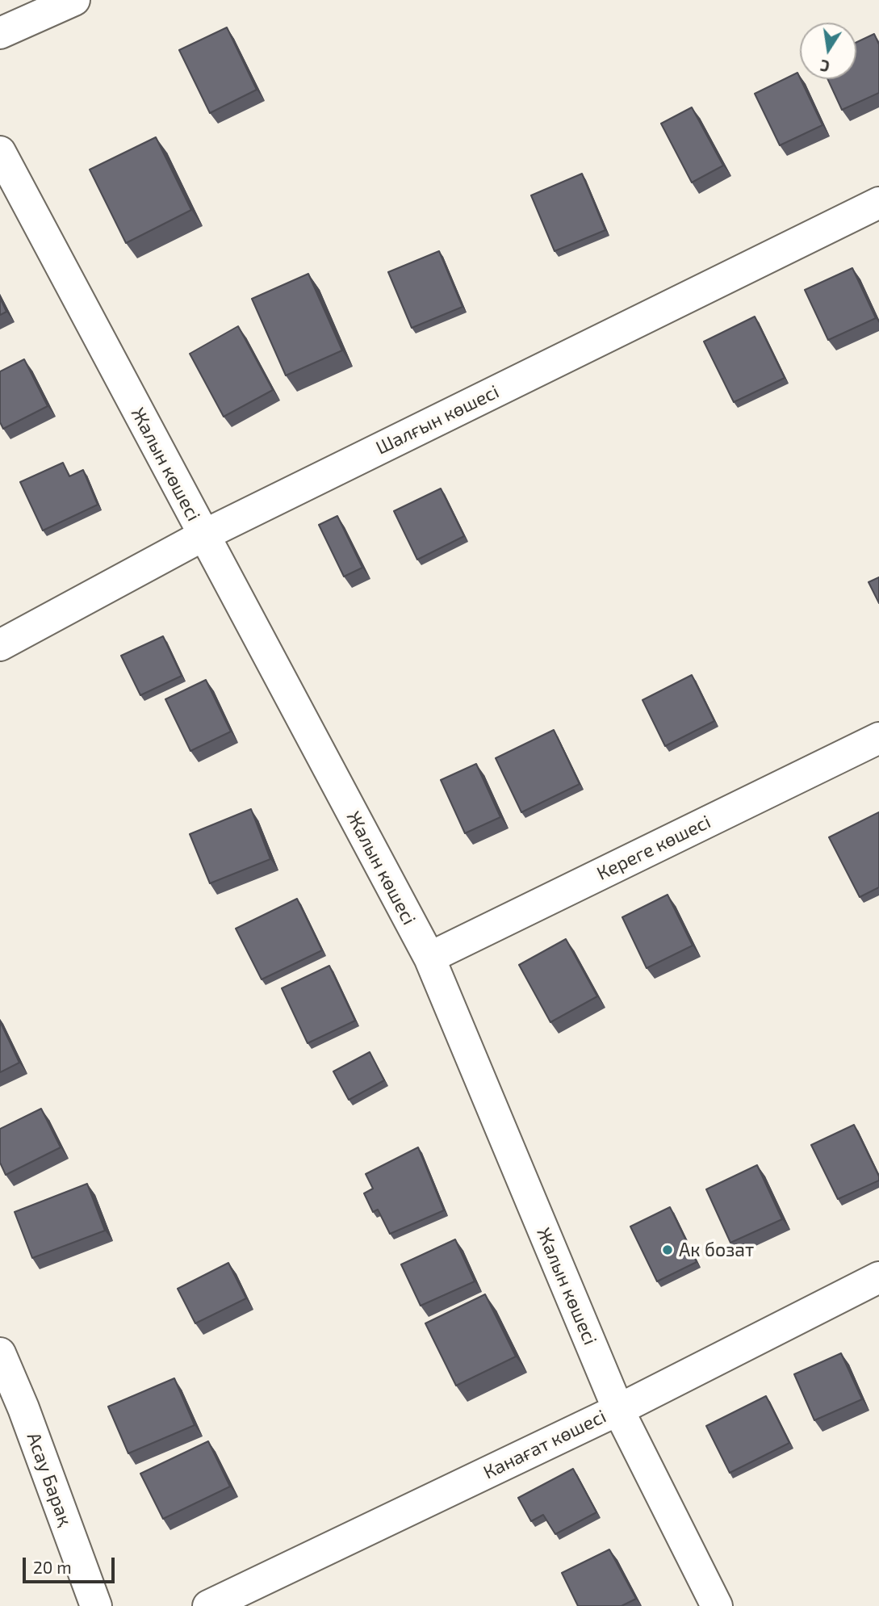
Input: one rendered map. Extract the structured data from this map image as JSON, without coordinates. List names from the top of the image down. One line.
{"streets":{"street":["Шалғын көшесі","Жалын көшесі","Кереге көшесі","Канағат көшесі","Асау Барақ"]},"crossings":[["Шалғын көшесі","Жалын көшесі"],["Жалын көшесі","Кереге көшесі"],["Жалын көшесі","Канағат көшесі"]],"places":["Ак бозат"],"scale_bar":"20 m","north":"bottom"}
